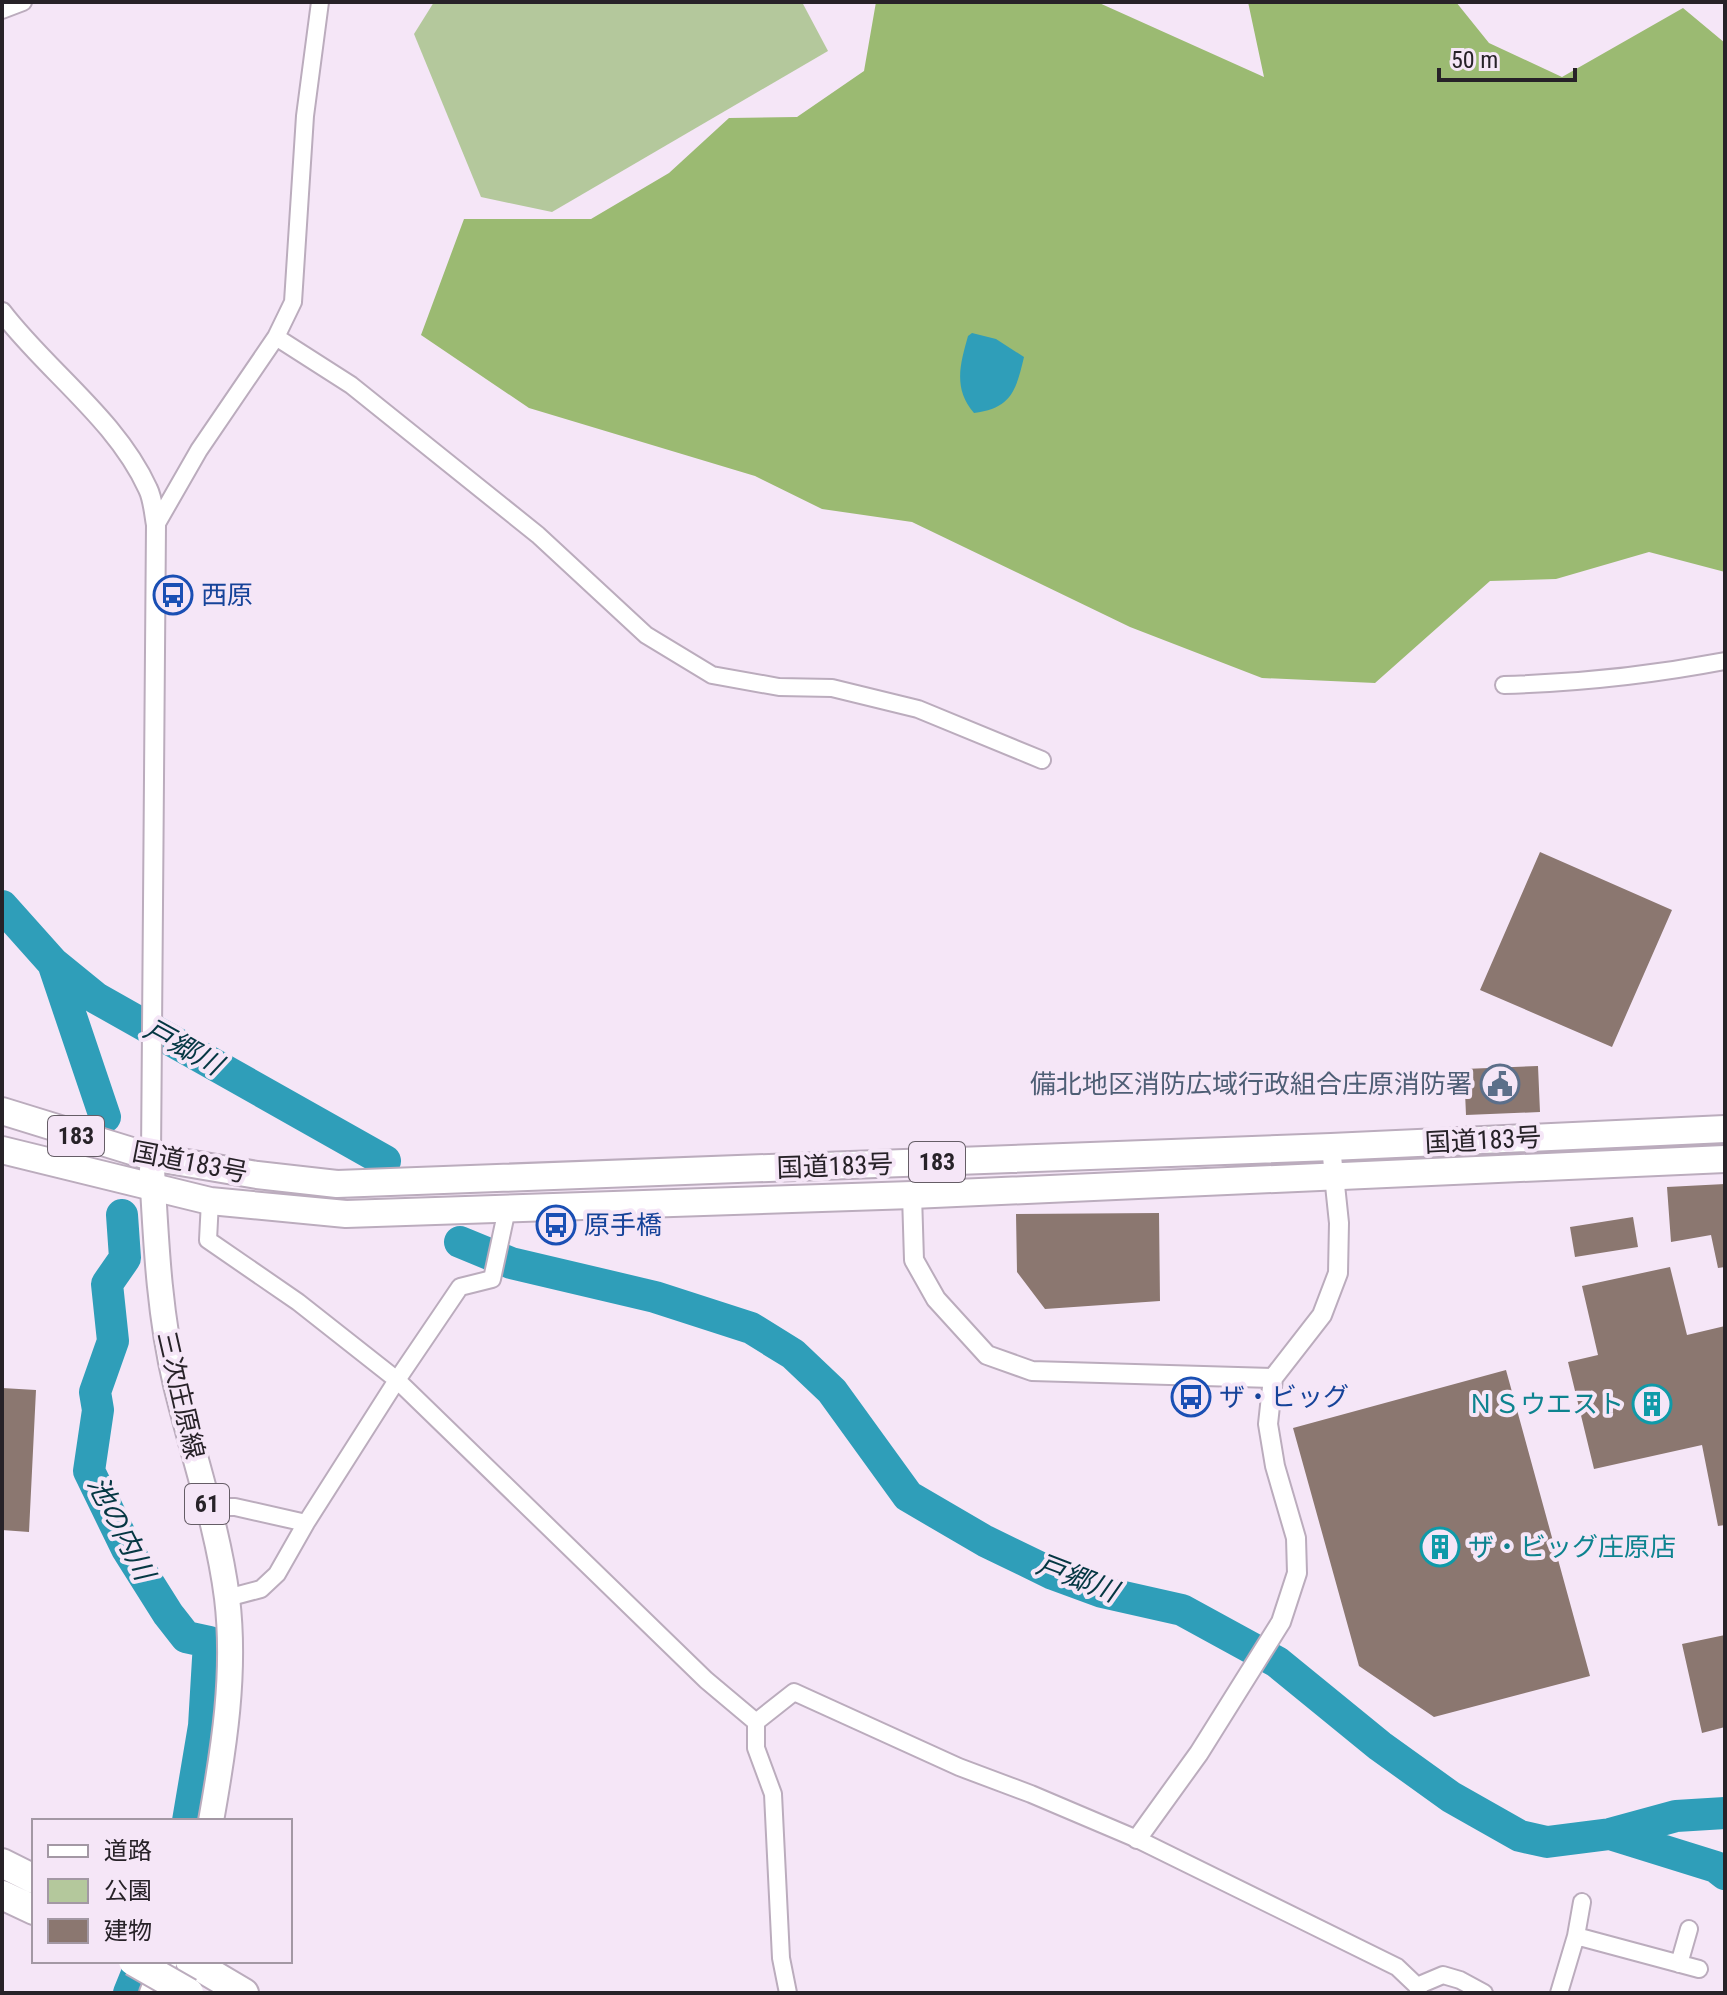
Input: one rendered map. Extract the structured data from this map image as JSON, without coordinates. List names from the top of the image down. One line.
{"streets":{"highway":["183","国道183号"],"main road":["三次庄原線","61"]},"crossings":[["国道183号","三次庄原線"]],"water":["戸郷川","池の内川"],"places":{"bus stop":["西原","原手橋","ザ・ビッグ"],"public building":["備北地区消防広域行政組合庄原消防署"],"building":["ＮＳウエスト","ザ・ビッグ庄原店"]},"legend":["道路","公園","建物"],"scale_bar":"50 m"}
